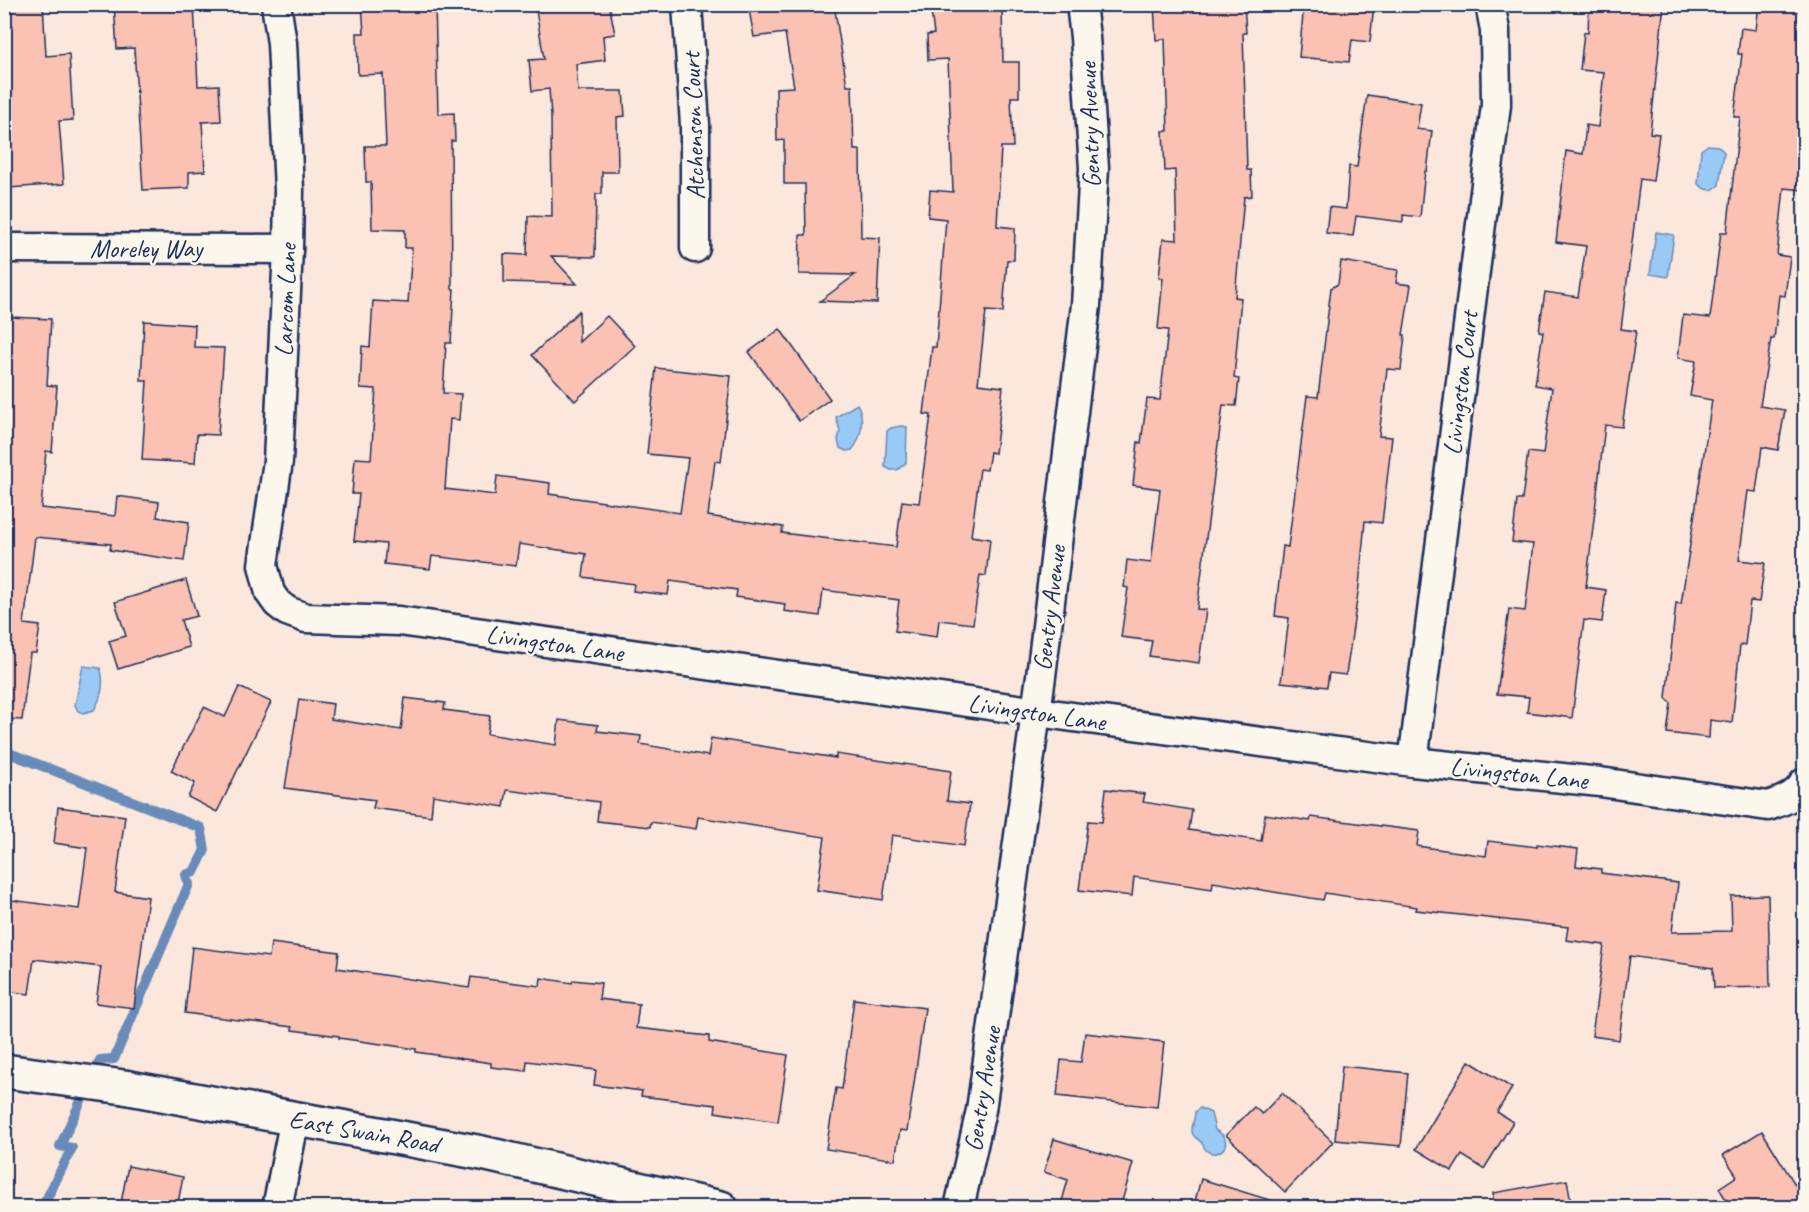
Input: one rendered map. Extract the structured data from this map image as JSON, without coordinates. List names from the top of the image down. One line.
{"streets":{"street":["Gentry Avenue","Atchenson Court","Moreley Way","Larcom Lane","Livingston Court","Livingston Lane","East Swain Road"]},"crossings":[["Gentry Avenue","Livingston Lane"],["Moreley Way","Larcom Lane"],["Larcom Lane","Livingston Lane"],["Livingston Court","Livingston Lane"]]}
